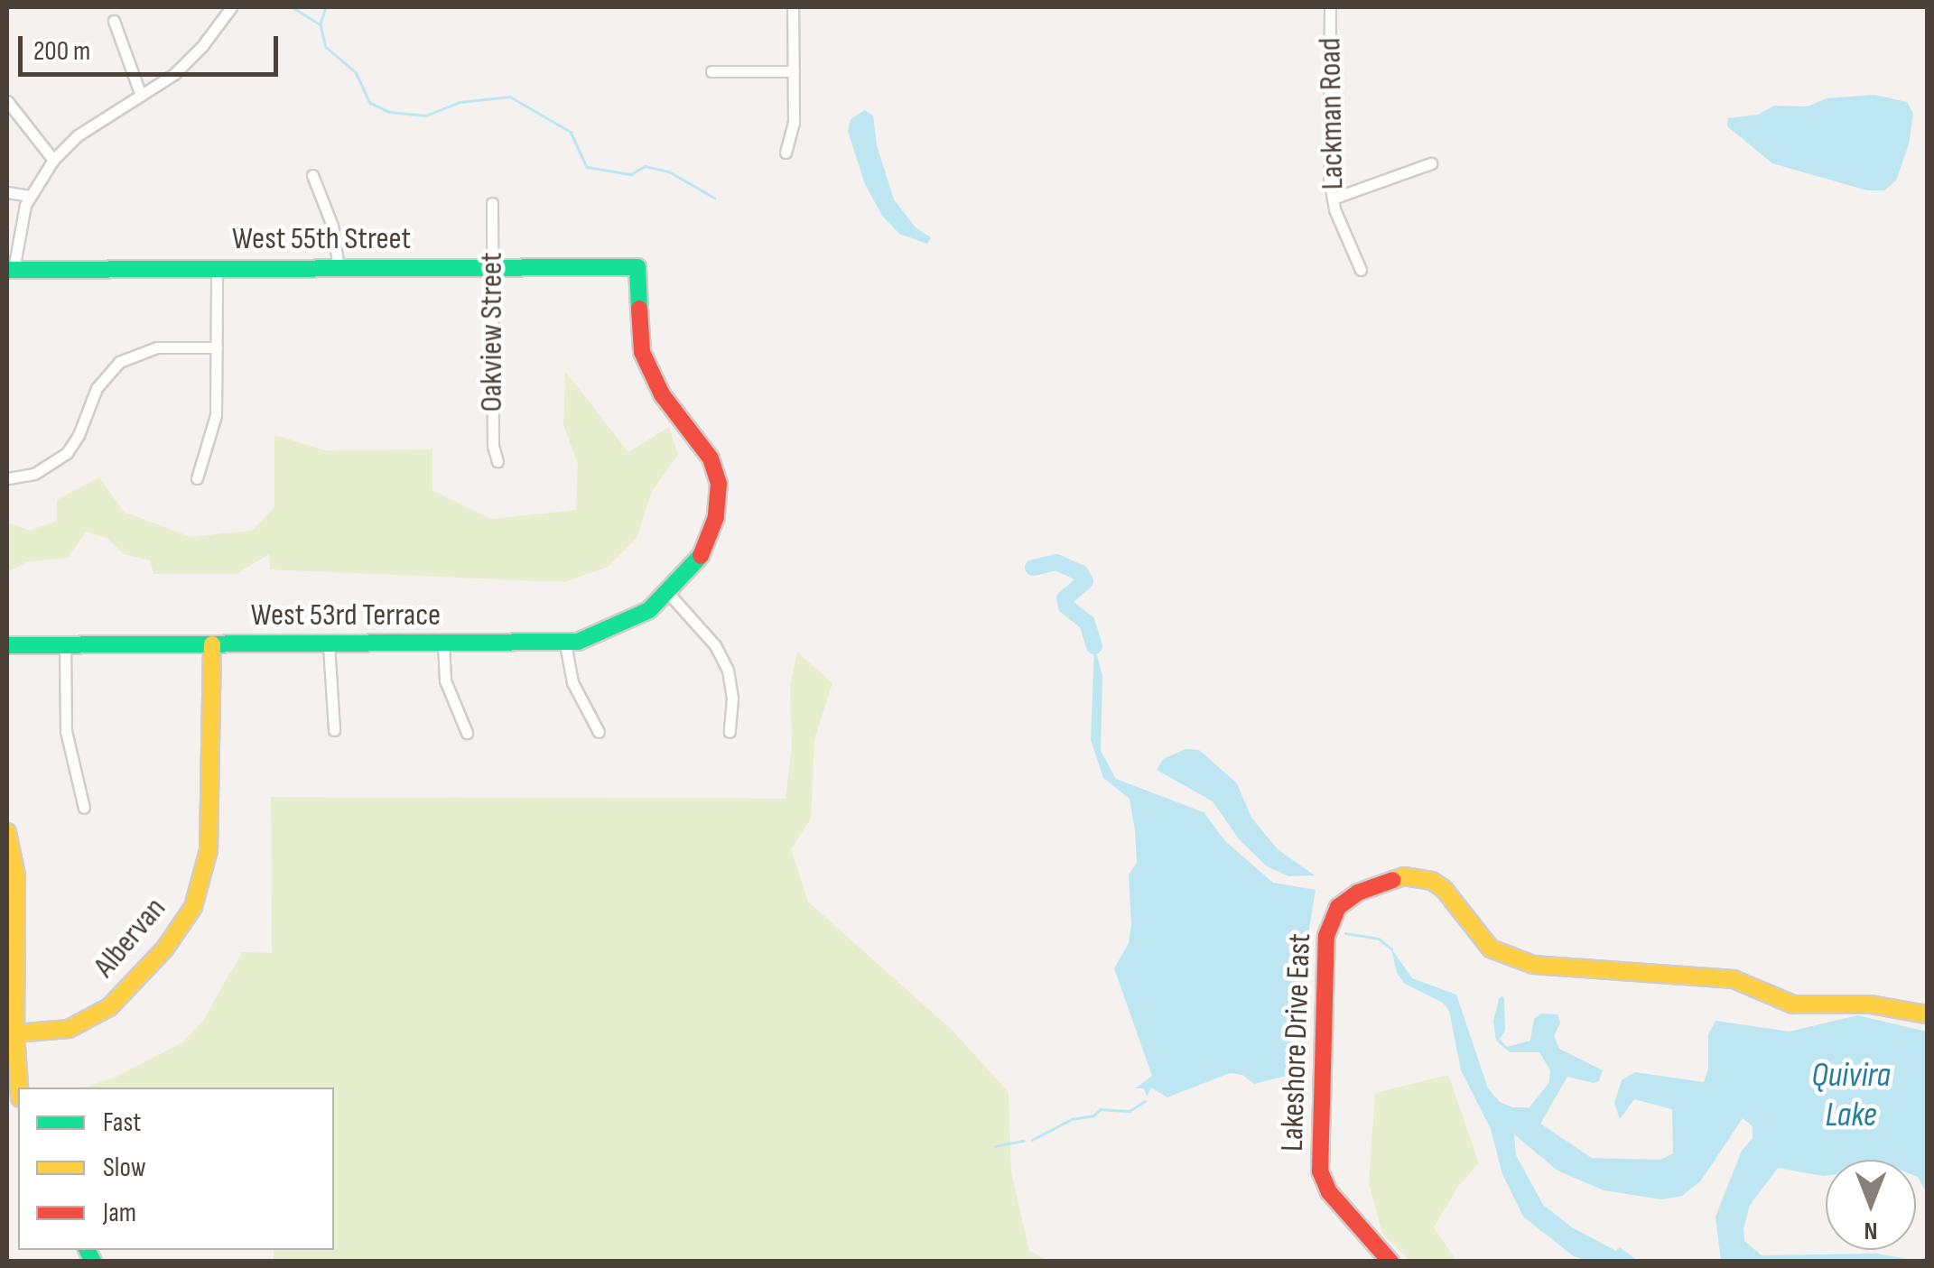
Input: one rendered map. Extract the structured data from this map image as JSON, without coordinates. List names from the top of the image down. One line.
{"streets":{"street":["Lackman Road","West 55th Street","Oakview Street","West 53rd Terrace","Albervan","Lakeshore Drive East"]},"crossings":[["West 55th Street","Oakview Street"],["West 55th Street","West 53rd Terrace"],["West 53rd Terrace","Albervan"]],"water":["Quivira Lake"],"legend":["Fast","Slow","Jam"],"scale_bar":"200 m","north":"bottom"}
